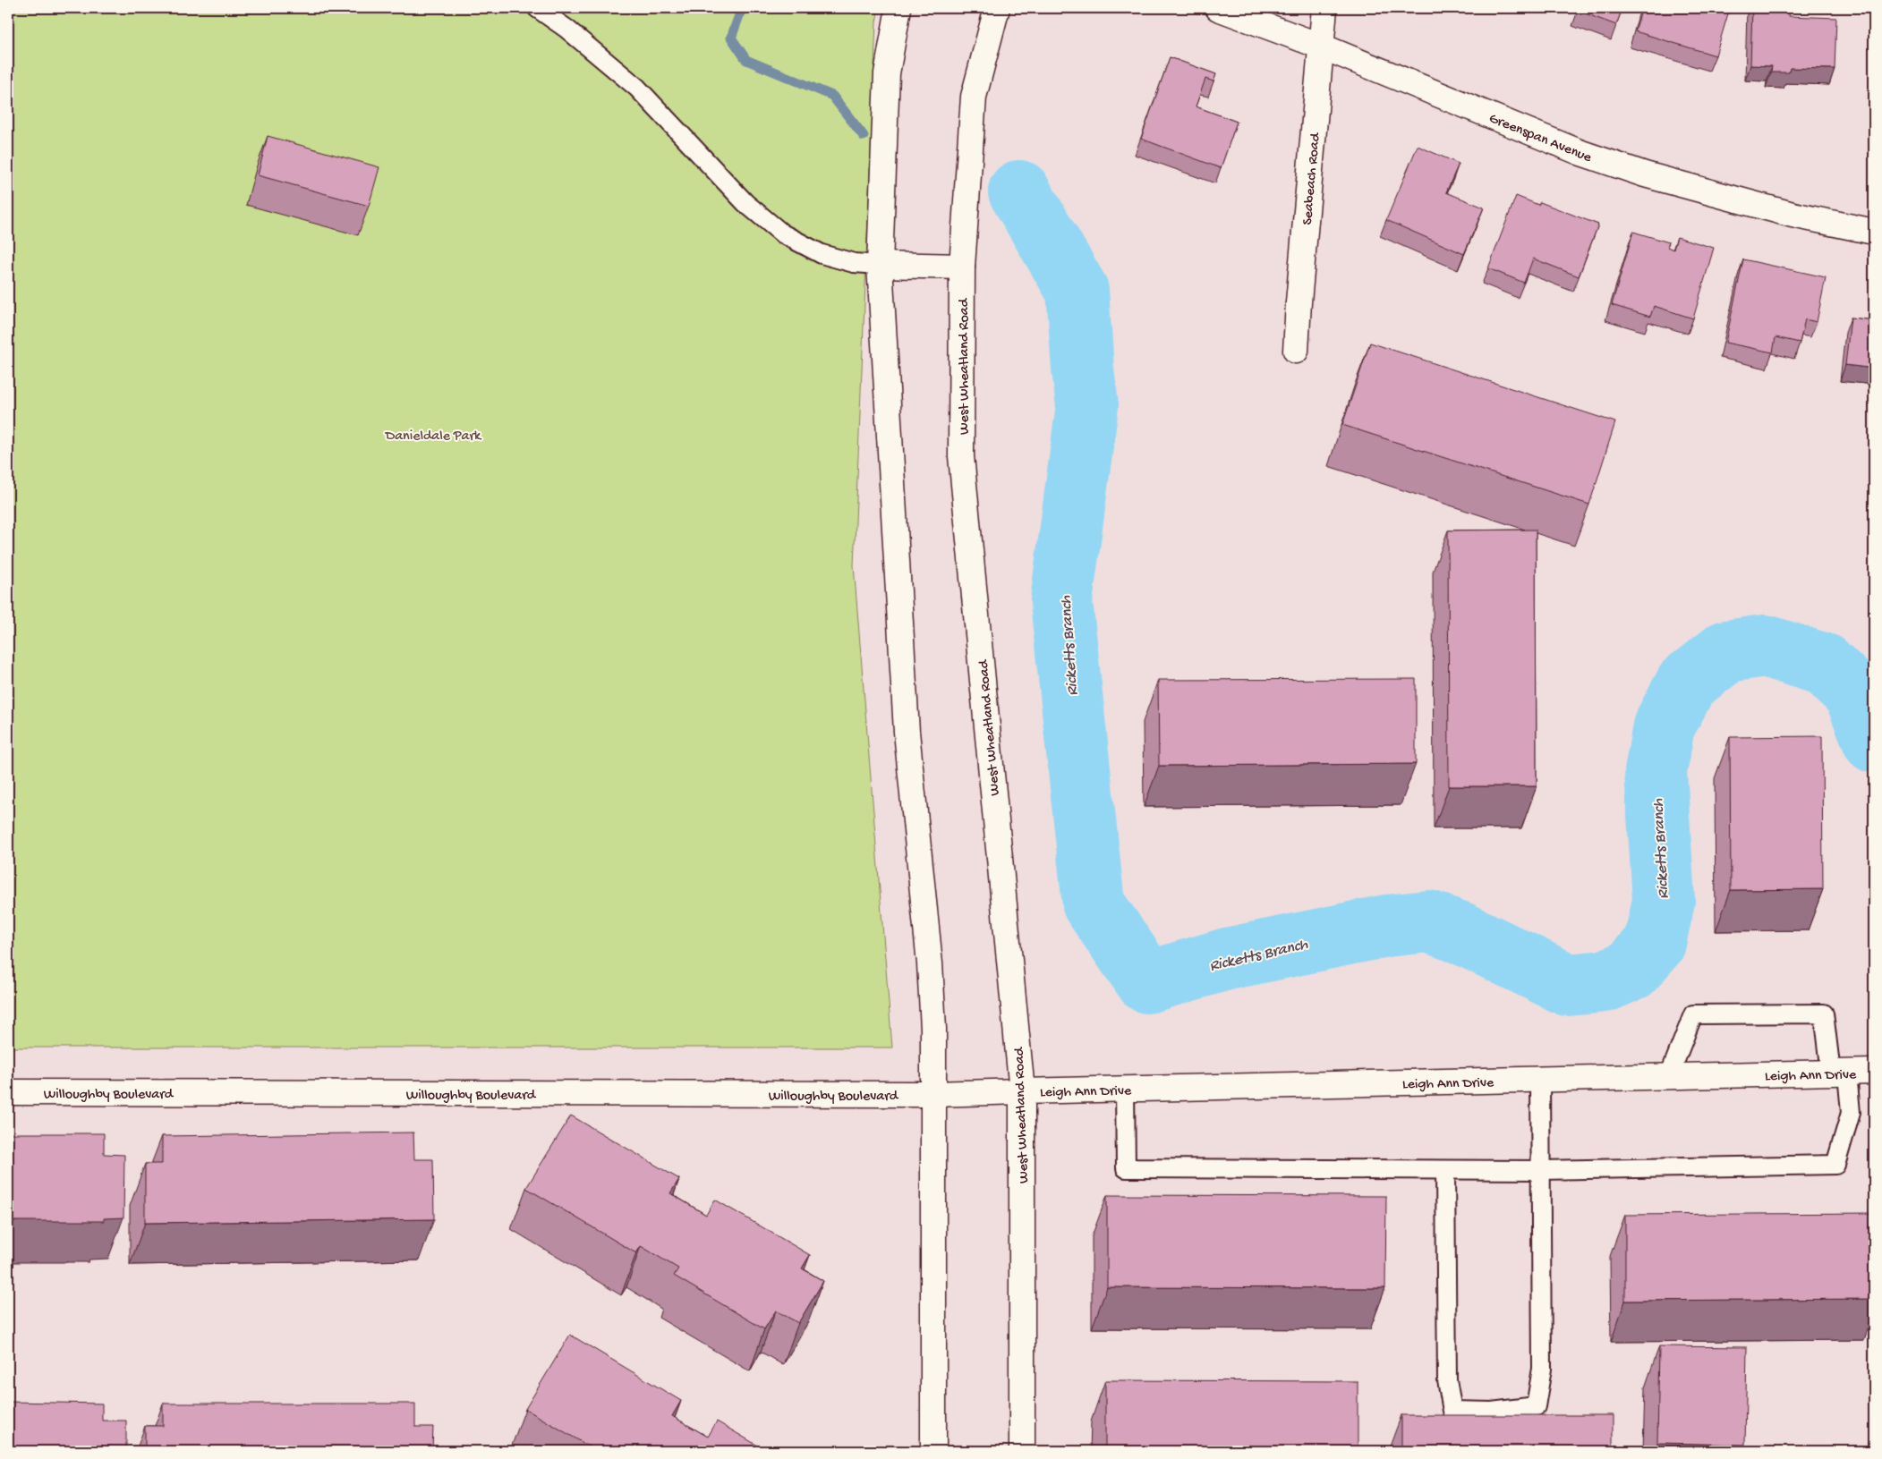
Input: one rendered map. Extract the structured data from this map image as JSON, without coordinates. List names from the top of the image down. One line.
{"streets":{"main road":["Greenspan Avenue","Seabeach Road","West Wheatland Road","Leigh Ann Drive","Willoughby Boulevard"]},"crossings":[["Greenspan Avenue","Seabeach Road"],["West Wheatland Road","Leigh Ann Drive"],["Leigh Ann Drive","Willoughby Boulevard"]],"water":["Ricketts Branch"],"parks":["Danieldale Park"]}
